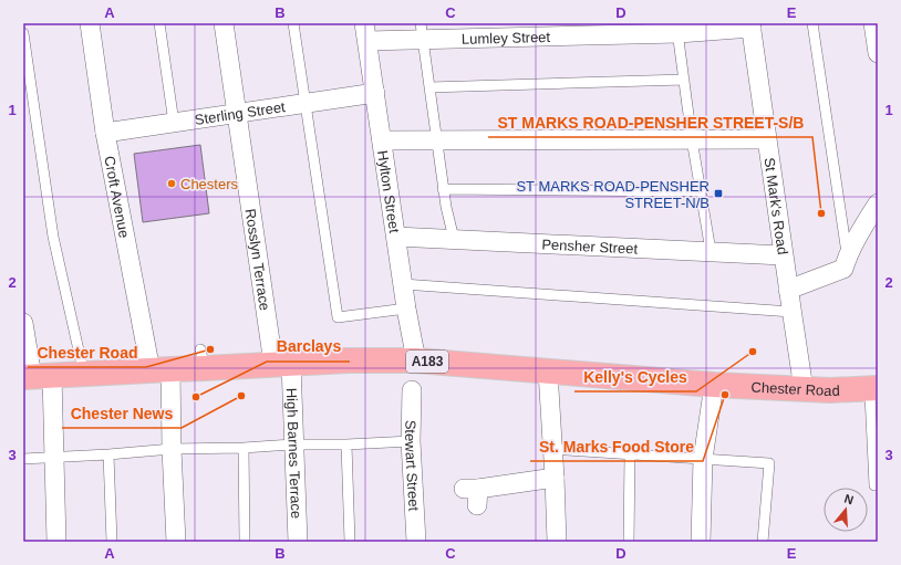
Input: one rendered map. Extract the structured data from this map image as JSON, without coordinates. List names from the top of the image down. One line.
{"streets":{"main road":["A183","Chester Road"],"street":["Lumley Street","Sterling Street","Hylton Street","Croft Avenue","St Mark's Road","Pensher Street","Rosslyn Terrace","High Barnes Terrace","Stewart Street"]},"crossings":[["Lumley Street","Hylton Street"],["Lumley Street","St Mark's Road"],["Sterling Street","Hylton Street"],["Sterling Street","Croft Avenue"],["Sterling Street","Rosslyn Terrace"],["Hylton Street","Pensher Street"],["Hylton Street","Chester Road"],["Croft Avenue","Chester Road"],["St Mark's Road","Pensher Street"],["St Mark's Road","Chester Road"],["Rosslyn Terrace","Chester Road"],["Rosslyn Terrace","High Barnes Terrace"],["Chester Road","High Barnes Terrace"]],"places":{"other":["Chesters","ST MARKS ROAD-PENSHER STREET-S/B","Chester Road","Kelly's Cycles","St. Marks Food Store","Chester News","Barclays"],"transit":["ST MARKS ROAD-PENSHER STREET-N/B"]},"north":"top","grid":{"columns":["A","B","C","D","E"],"rows":["1","2","3"]}}
